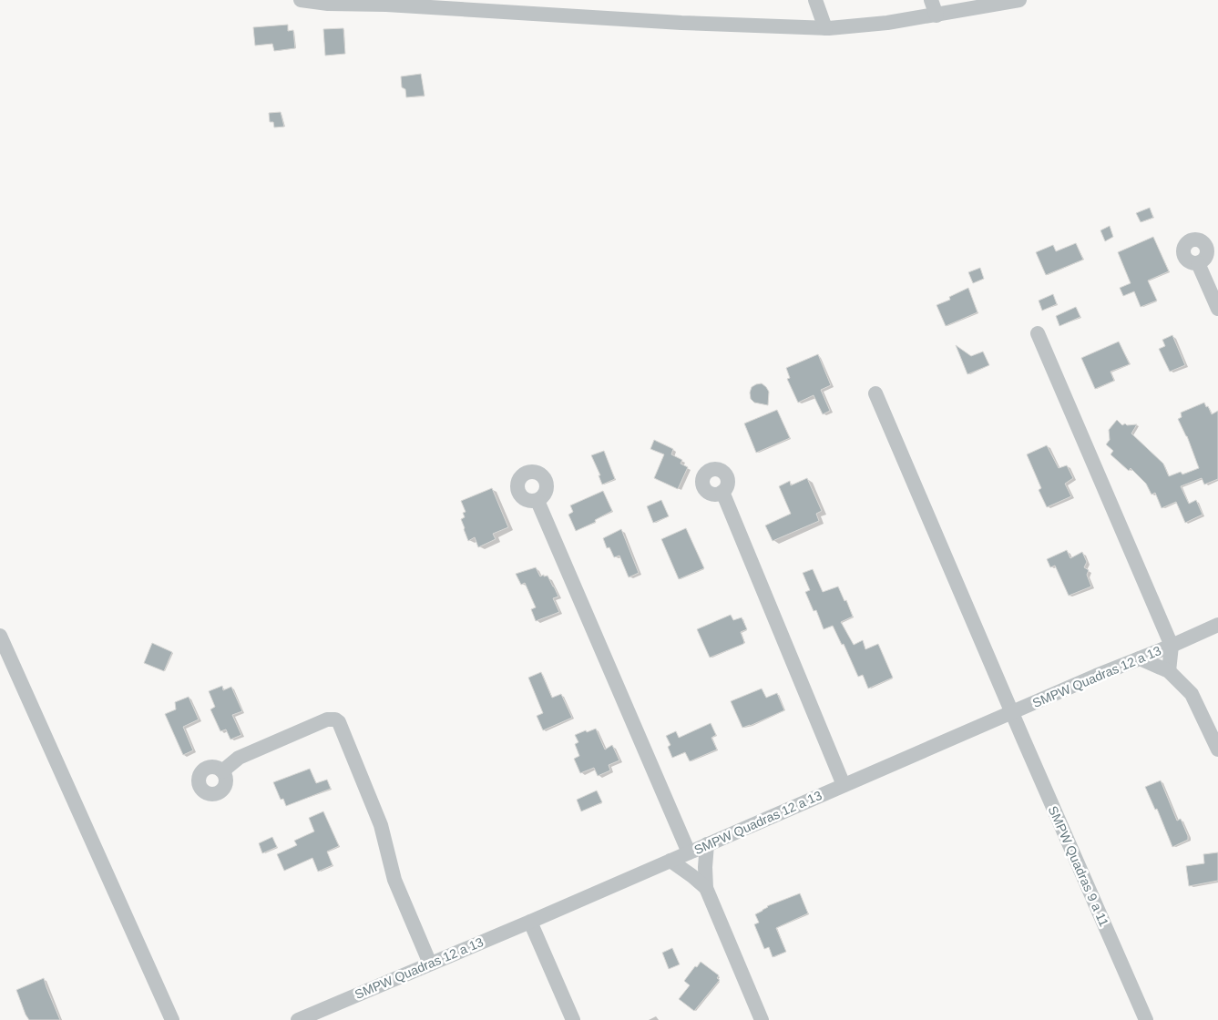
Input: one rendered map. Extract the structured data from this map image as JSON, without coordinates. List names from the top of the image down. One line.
{"streets":{"street":["SMPW Quadras 12 a 13","SMPW Quadras 9 a 11"]},"crossings":[["SMPW Quadras 12 a 13","SMPW Quadras 9 a 11"]]}
